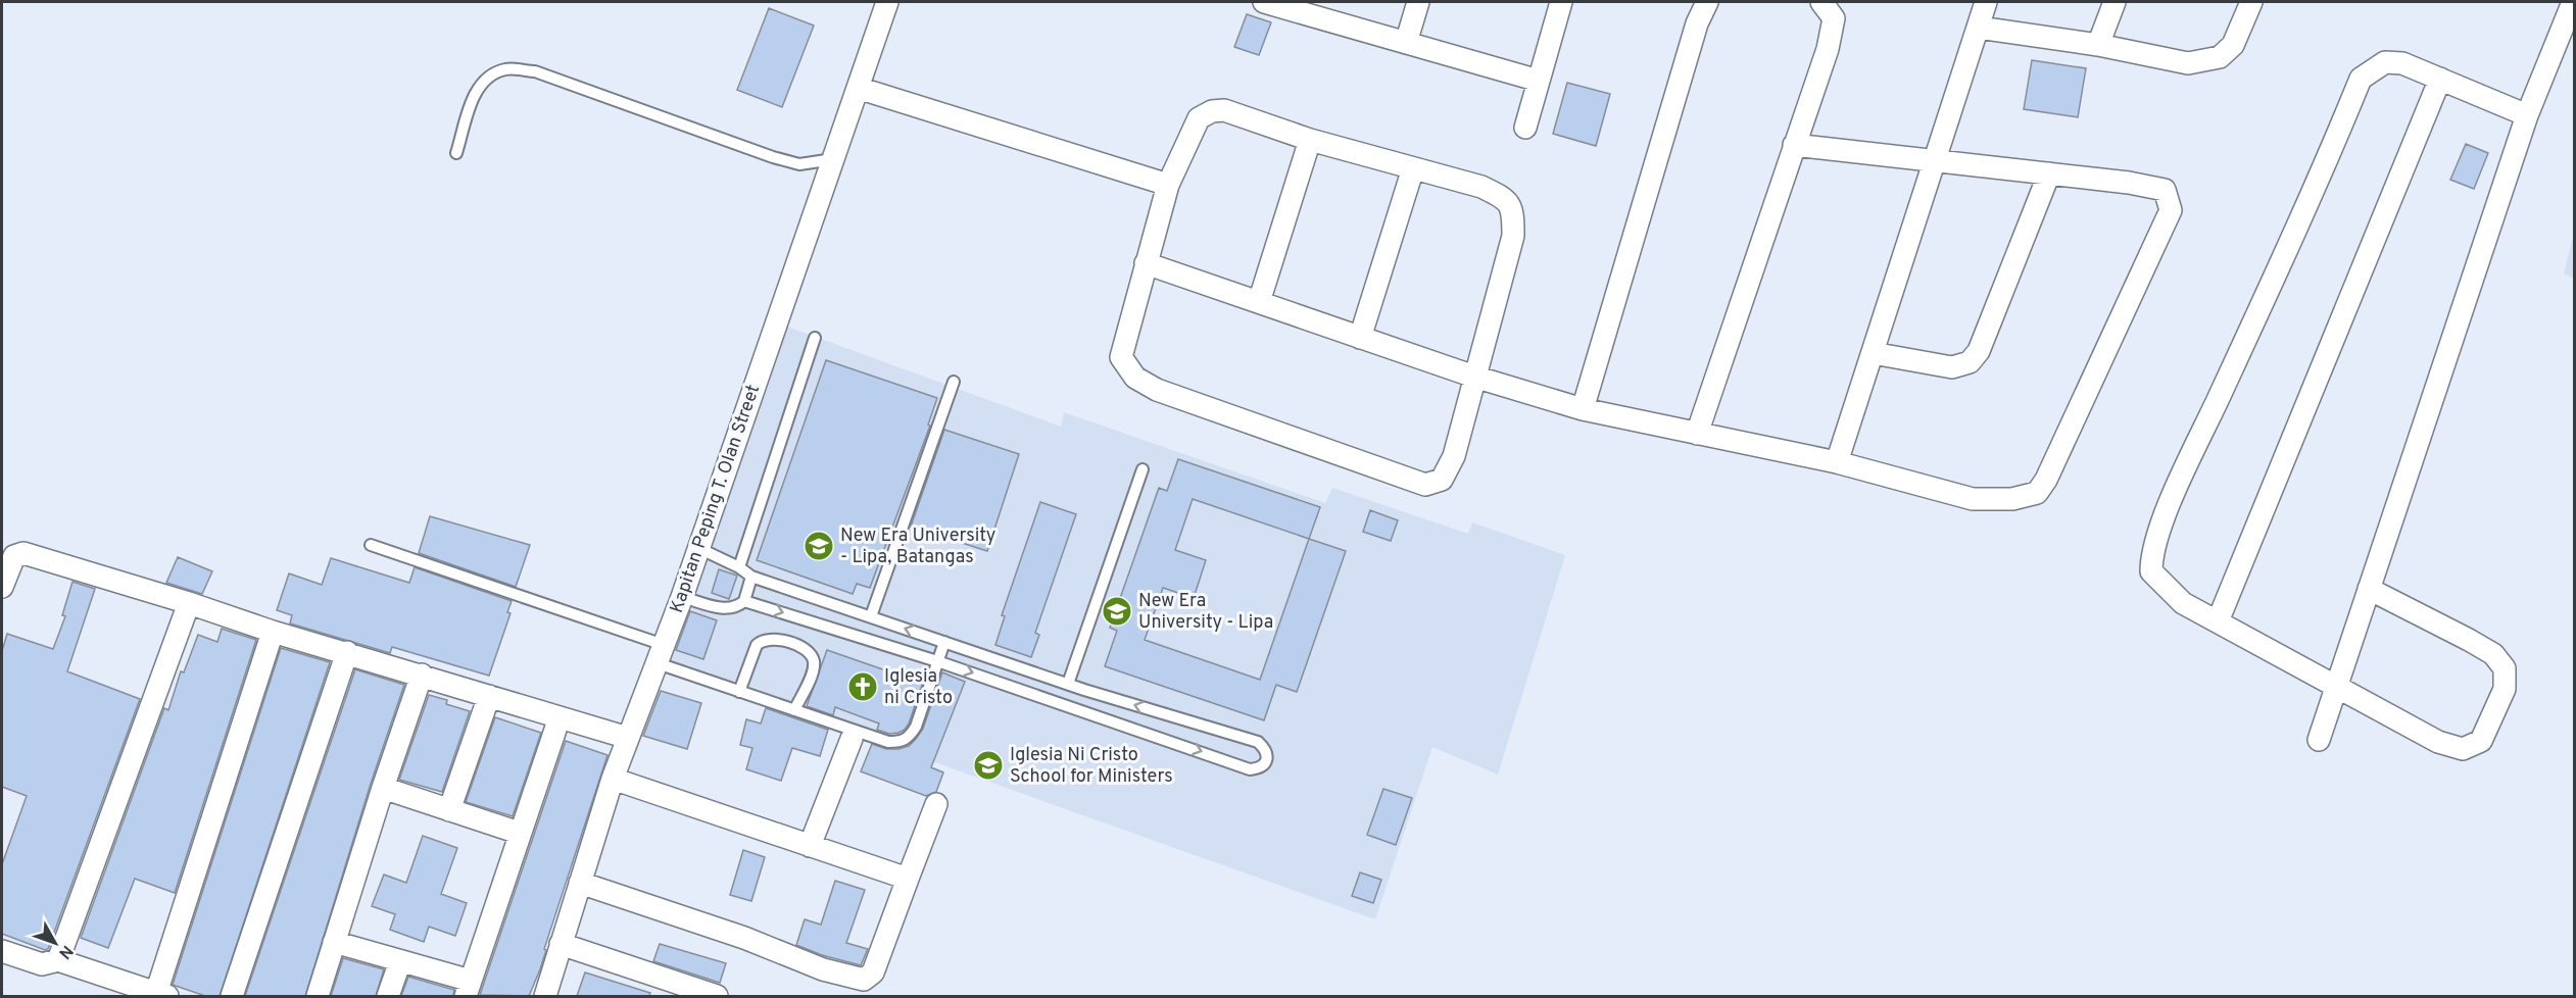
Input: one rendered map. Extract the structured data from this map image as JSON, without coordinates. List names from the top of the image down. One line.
{"streets":{"street":["Kapitan Peping T. Olan Street"]},"places":{"school or university":["New Era University - Lipa, Batangas","New Era University - Lipa","Iglesia Ni Cristo School for Ministers"],"church":["Iglesia ni Cristo"]},"north":"bottom right"}
